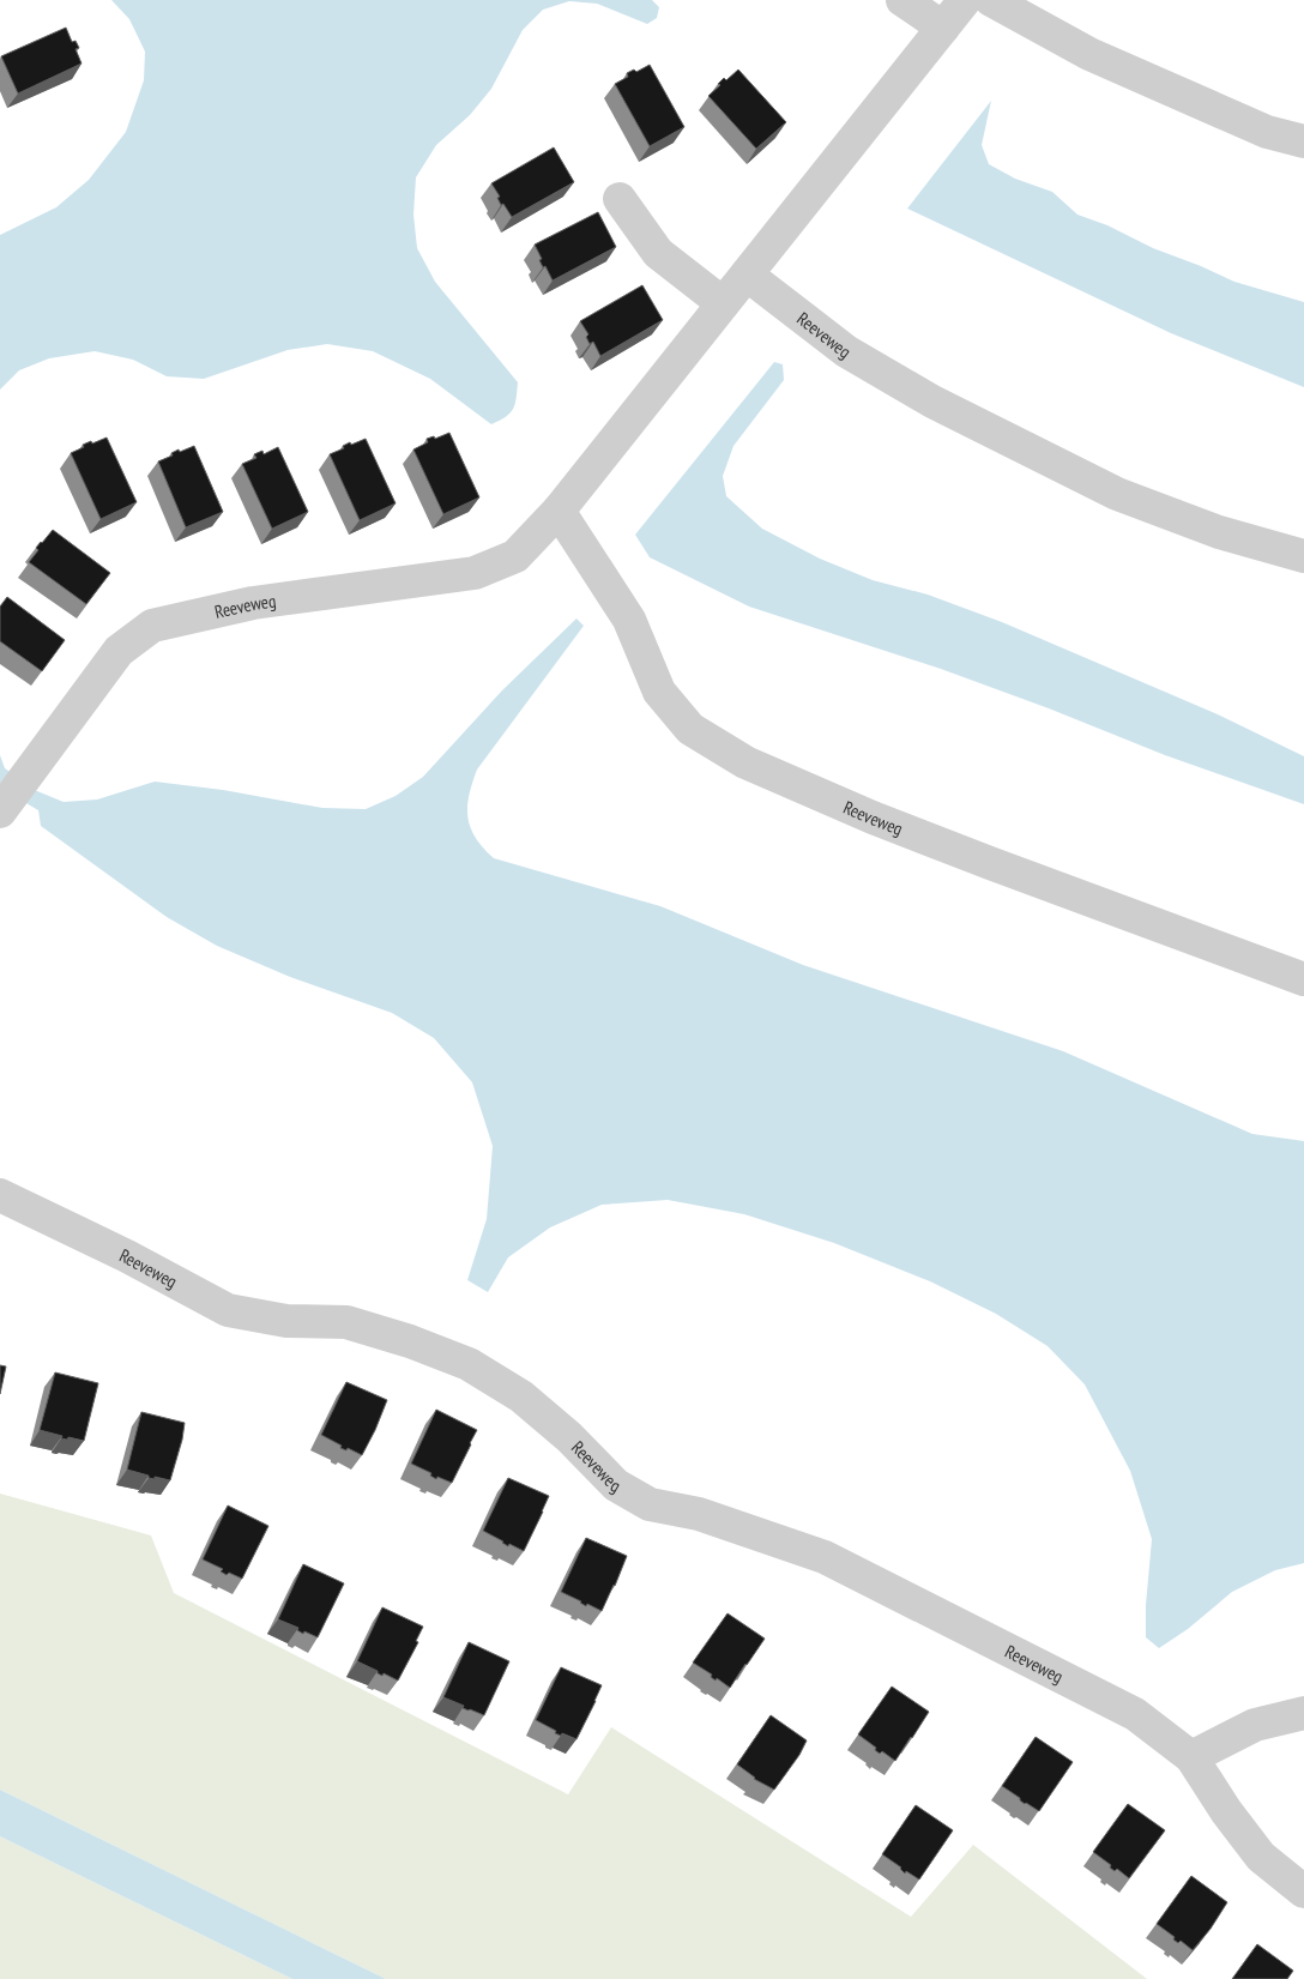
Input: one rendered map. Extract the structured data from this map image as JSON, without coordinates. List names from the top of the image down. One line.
{"streets":{"lane":["Reeveweg"]}}
